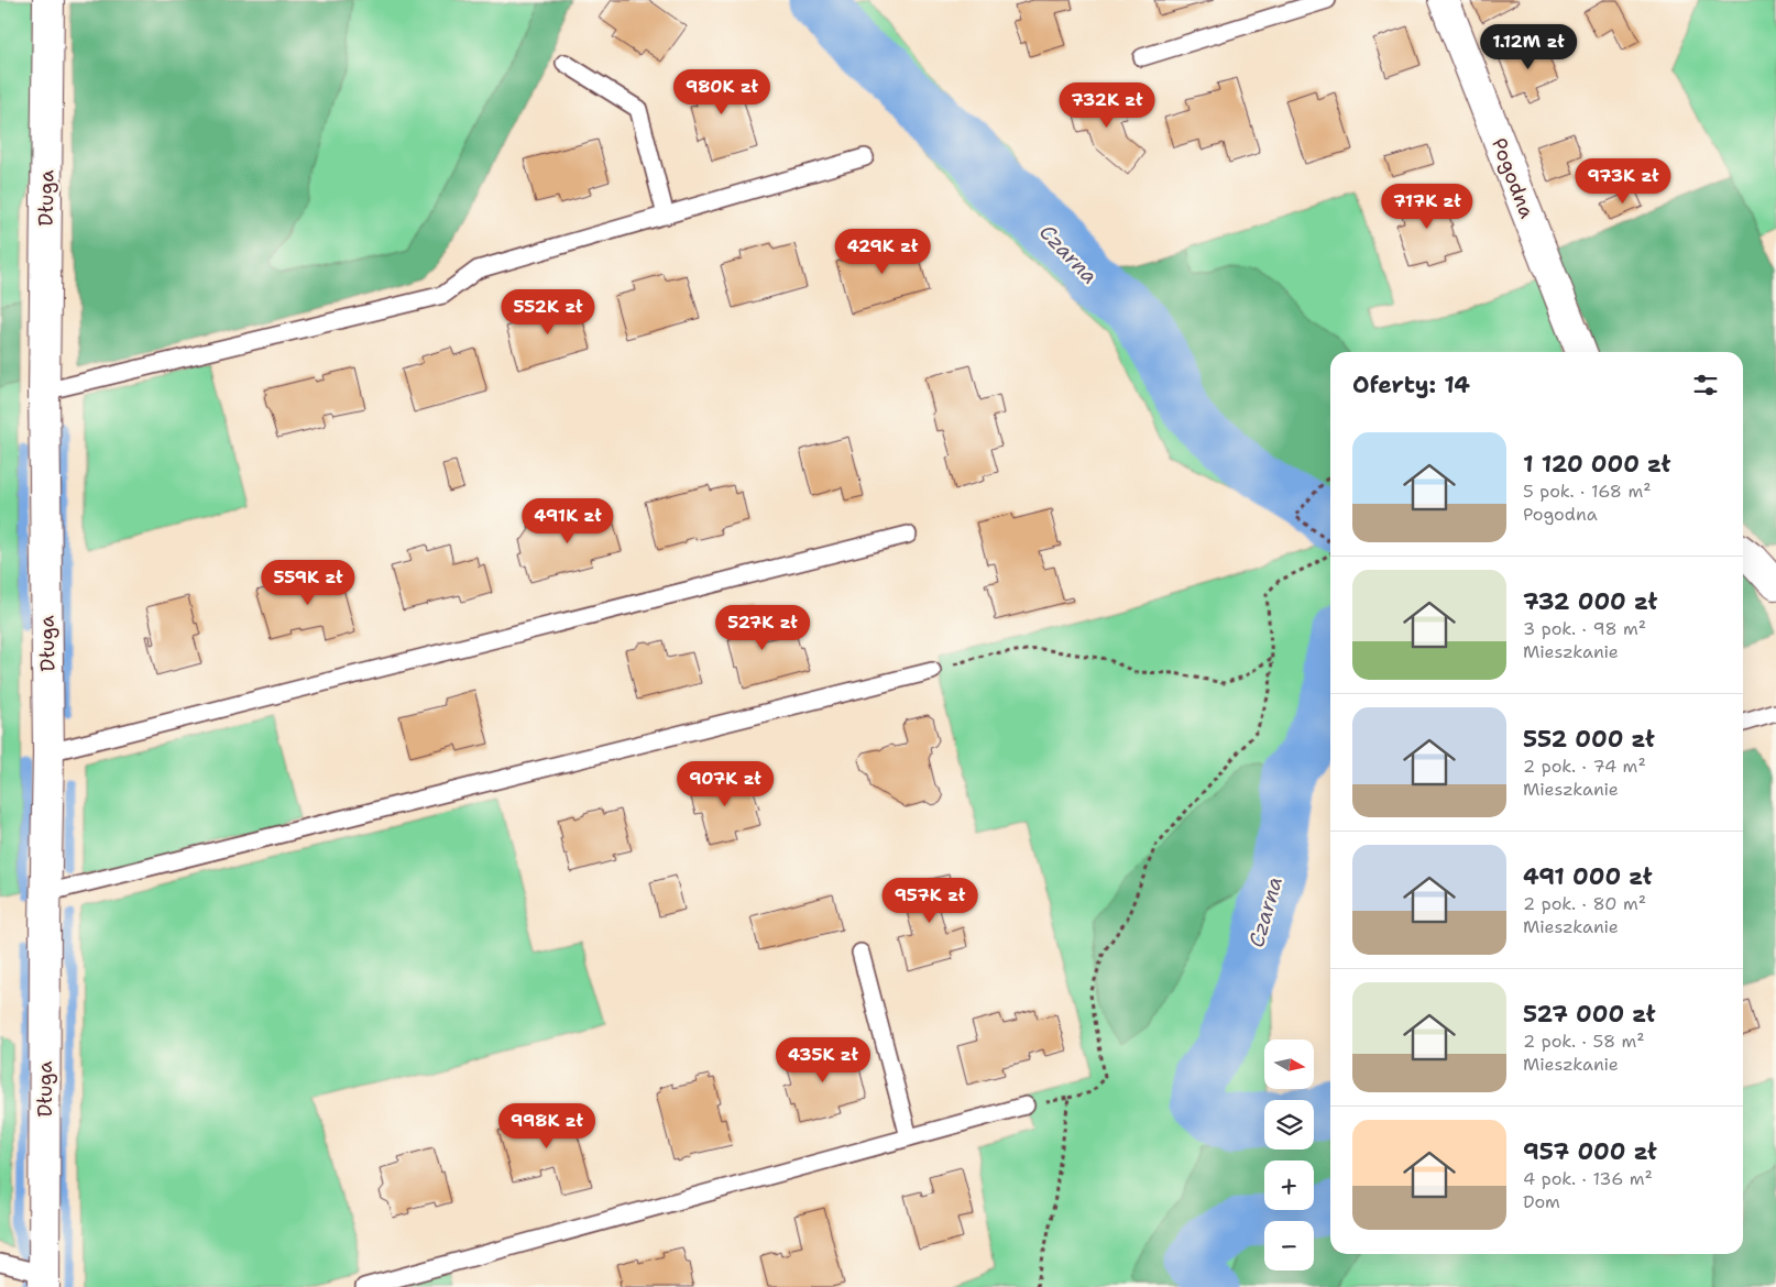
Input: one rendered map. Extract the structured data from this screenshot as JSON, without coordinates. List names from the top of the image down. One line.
{"streets":{"street":["Pogodna","Długa"]},"water":["Czarna"],"north":"right","page":{"price":["1.12M zł","980K zł","732K zł","973K zł","717K zł","429K zł","552K zł","491K zł","559K zł","527K zł","907K zł","957K zł","435K zł","998K zł"],"heading":"Oferty: 14","list":[{"name":"1 120 000 zł","note":"5 pok. · 168 m² · Pogodna"},{"name":"732 000 zł","note":"3 pok. · 98 m² · Mieszkanie"},{"name":"552 000 zł","note":"2 pok. · 74 m² · Mieszkanie"},{"name":"491 000 zł","note":"2 pok. · 80 m² · Mieszkanie"},{"name":"527 000 zł","note":"2 pok. · 58 m² · Mieszkanie"},{"name":"957 000 zł","note":"4 pok. · 136 m² · Dom"}],"map_buttons":["+","−"]}}
